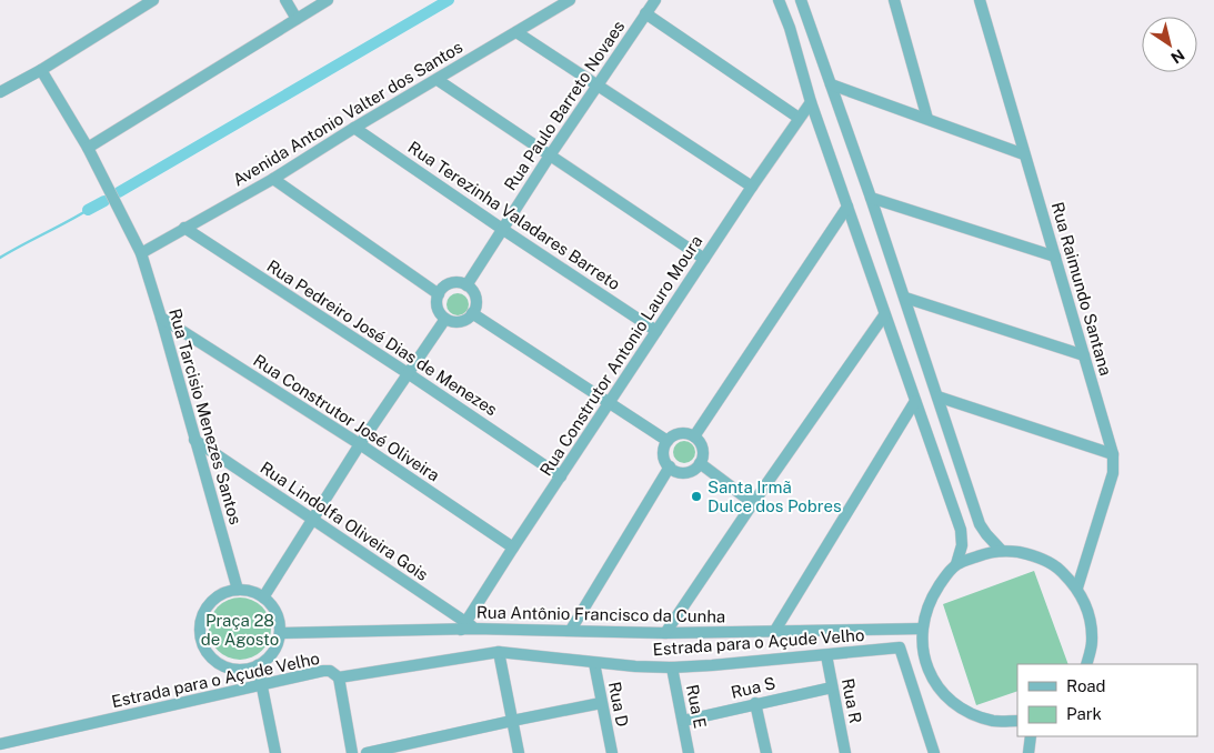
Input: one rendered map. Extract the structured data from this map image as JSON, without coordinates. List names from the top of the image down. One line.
{"streets":{"street":["Rua Paulo Barreto Novaes","Avenida Antonio Valter dos Santos","Rua Terezinha Valadares Barreto","Rua Raimundo Santana","Rua Pedreiro José Dias de Menezes","Rua Construtor Antonio Lauro Moura","Rua Tarcisio Menezes Santos","Rua Construtor José Oliveira","Rua Lindolfa Oliveira Gois","Rua Antônio Francisco da Cunha","Estrada para o Açude Velho","Rua S","Rua R","Rua D","Rua E"]},"crossings":[["Rua Paulo Barreto Novaes","Rua Terezinha Valadares Barreto"],["Avenida Antonio Valter dos Santos","Rua Terezinha Valadares Barreto"],["Avenida Antonio Valter dos Santos","Rua Pedreiro José Dias de Menezes"],["Avenida Antonio Valter dos Santos","Rua Tarcisio Menezes Santos"],["Rua Terezinha Valadares Barreto","Rua Construtor Antonio Lauro Moura"],["Rua Pedreiro José Dias de Menezes","Rua Construtor Antonio Lauro Moura"],["Rua Construtor Antonio Lauro Moura","Rua Construtor José Oliveira"],["Rua Construtor Antonio Lauro Moura","Rua Lindolfa Oliveira Gois"],["Rua Construtor Antonio Lauro Moura","Rua Antônio Francisco da Cunha"],["Rua Tarcisio Menezes Santos","Rua Construtor José Oliveira"],["Rua Tarcisio Menezes Santos","Rua Lindolfa Oliveira Gois"],["Rua Tarcisio Menezes Santos","Rua Antônio Francisco da Cunha"],["Rua Lindolfa Oliveira Gois","Rua Antônio Francisco da Cunha"],["Estrada para o Açude Velho","Rua R"],["Estrada para o Açude Velho","Rua D"],["Estrada para o Açude Velho","Rua E"],["Rua S","Rua R"],["Rua S","Rua E"]],"parks":["Praça 28 de Agosto"],"places":["Santa Irmã Dulce dos Pobres"],"legend":["Road","Park"],"north":"bottom right"}
